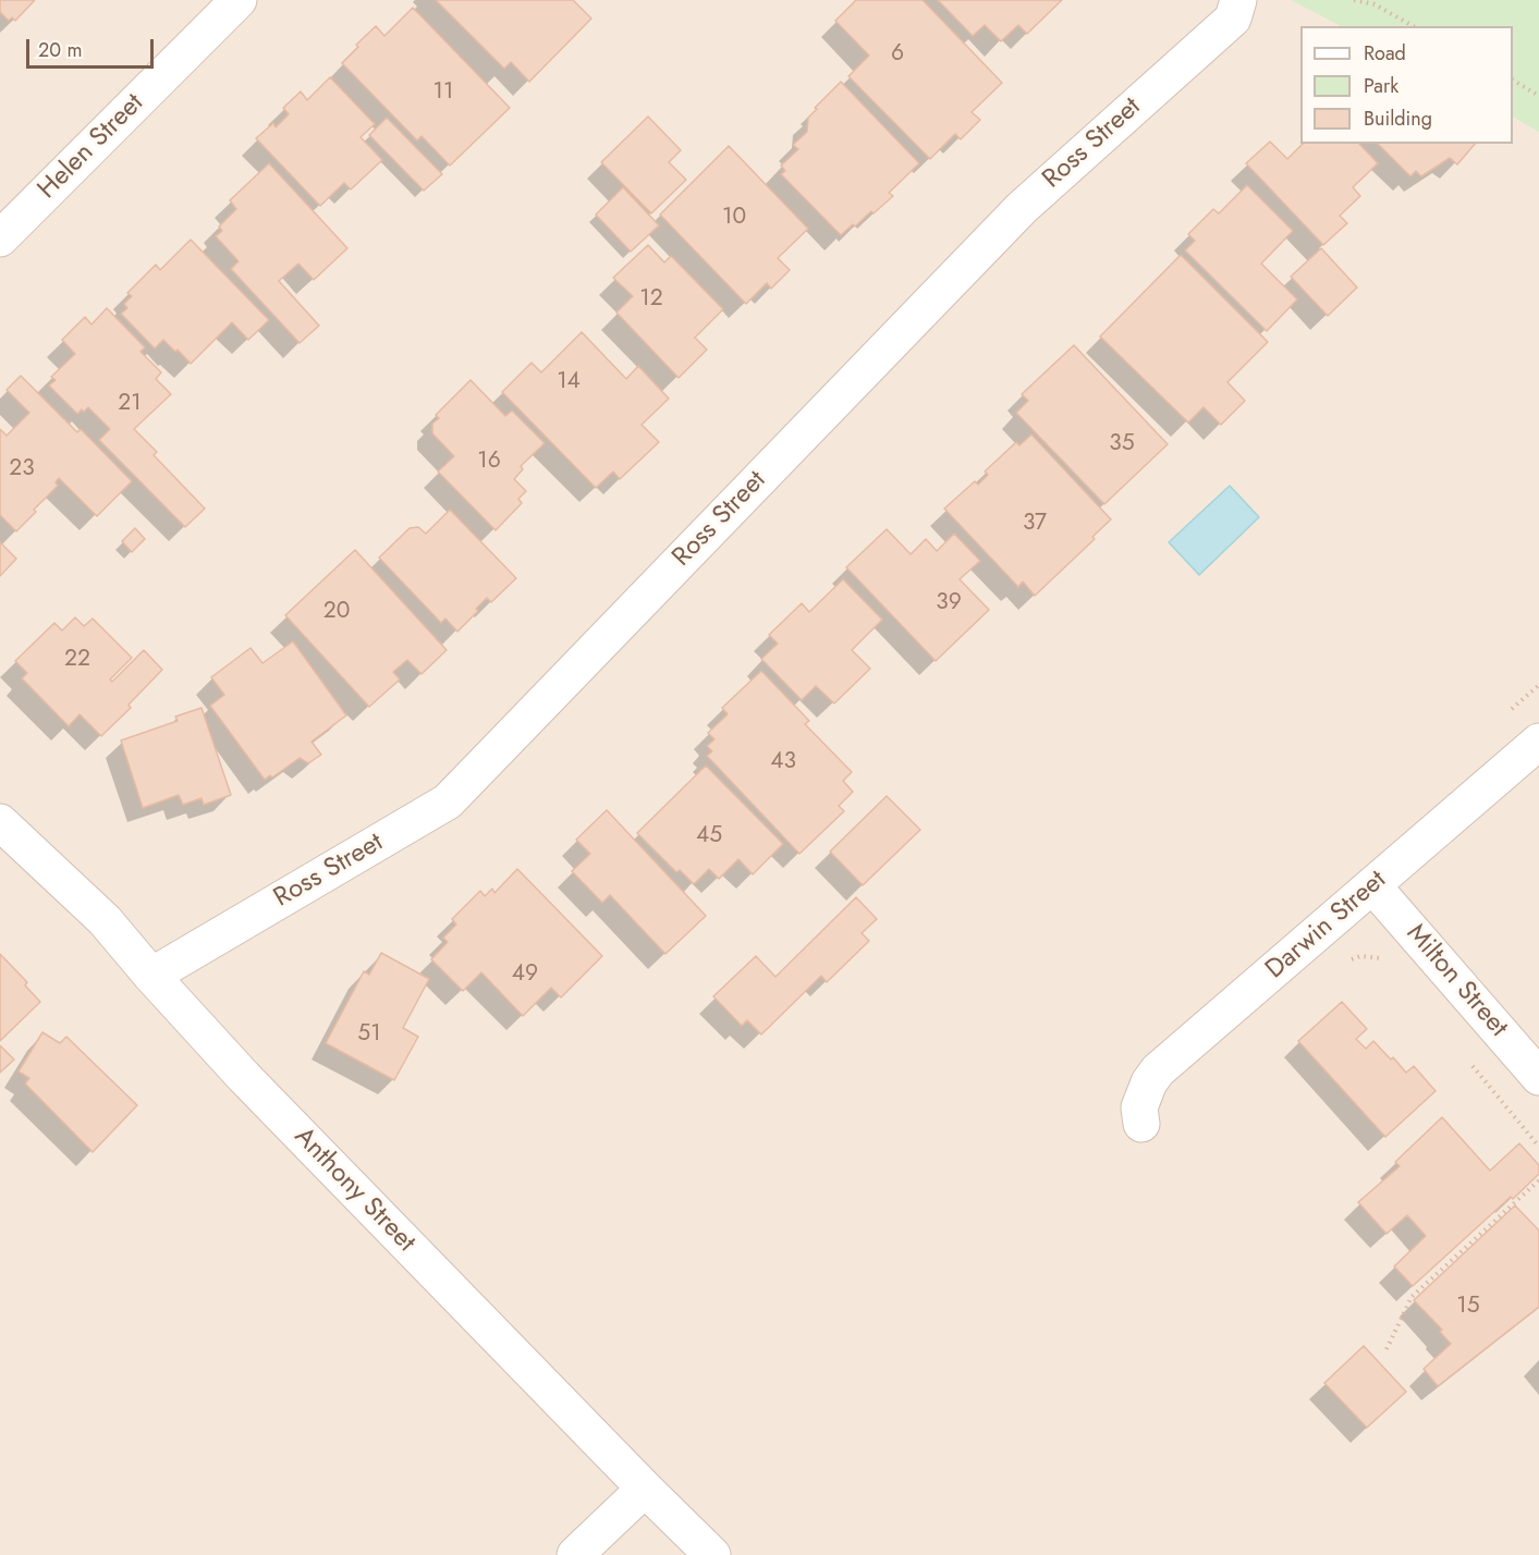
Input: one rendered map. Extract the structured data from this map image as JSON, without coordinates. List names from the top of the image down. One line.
{"streets":{"street":["Ross Street","Helen Street","Darwin Street","Milton Street","Anthony Street"]},"crossings":[["Ross Street","Anthony Street"],["Darwin Street","Milton Street"]],"house_numbers":["6","11","10","12","14","21","35","16","23","37","39","20","22","43","45","49","51","15"],"legend":["Road","Park","Building"],"scale_bar":"20 m"}
